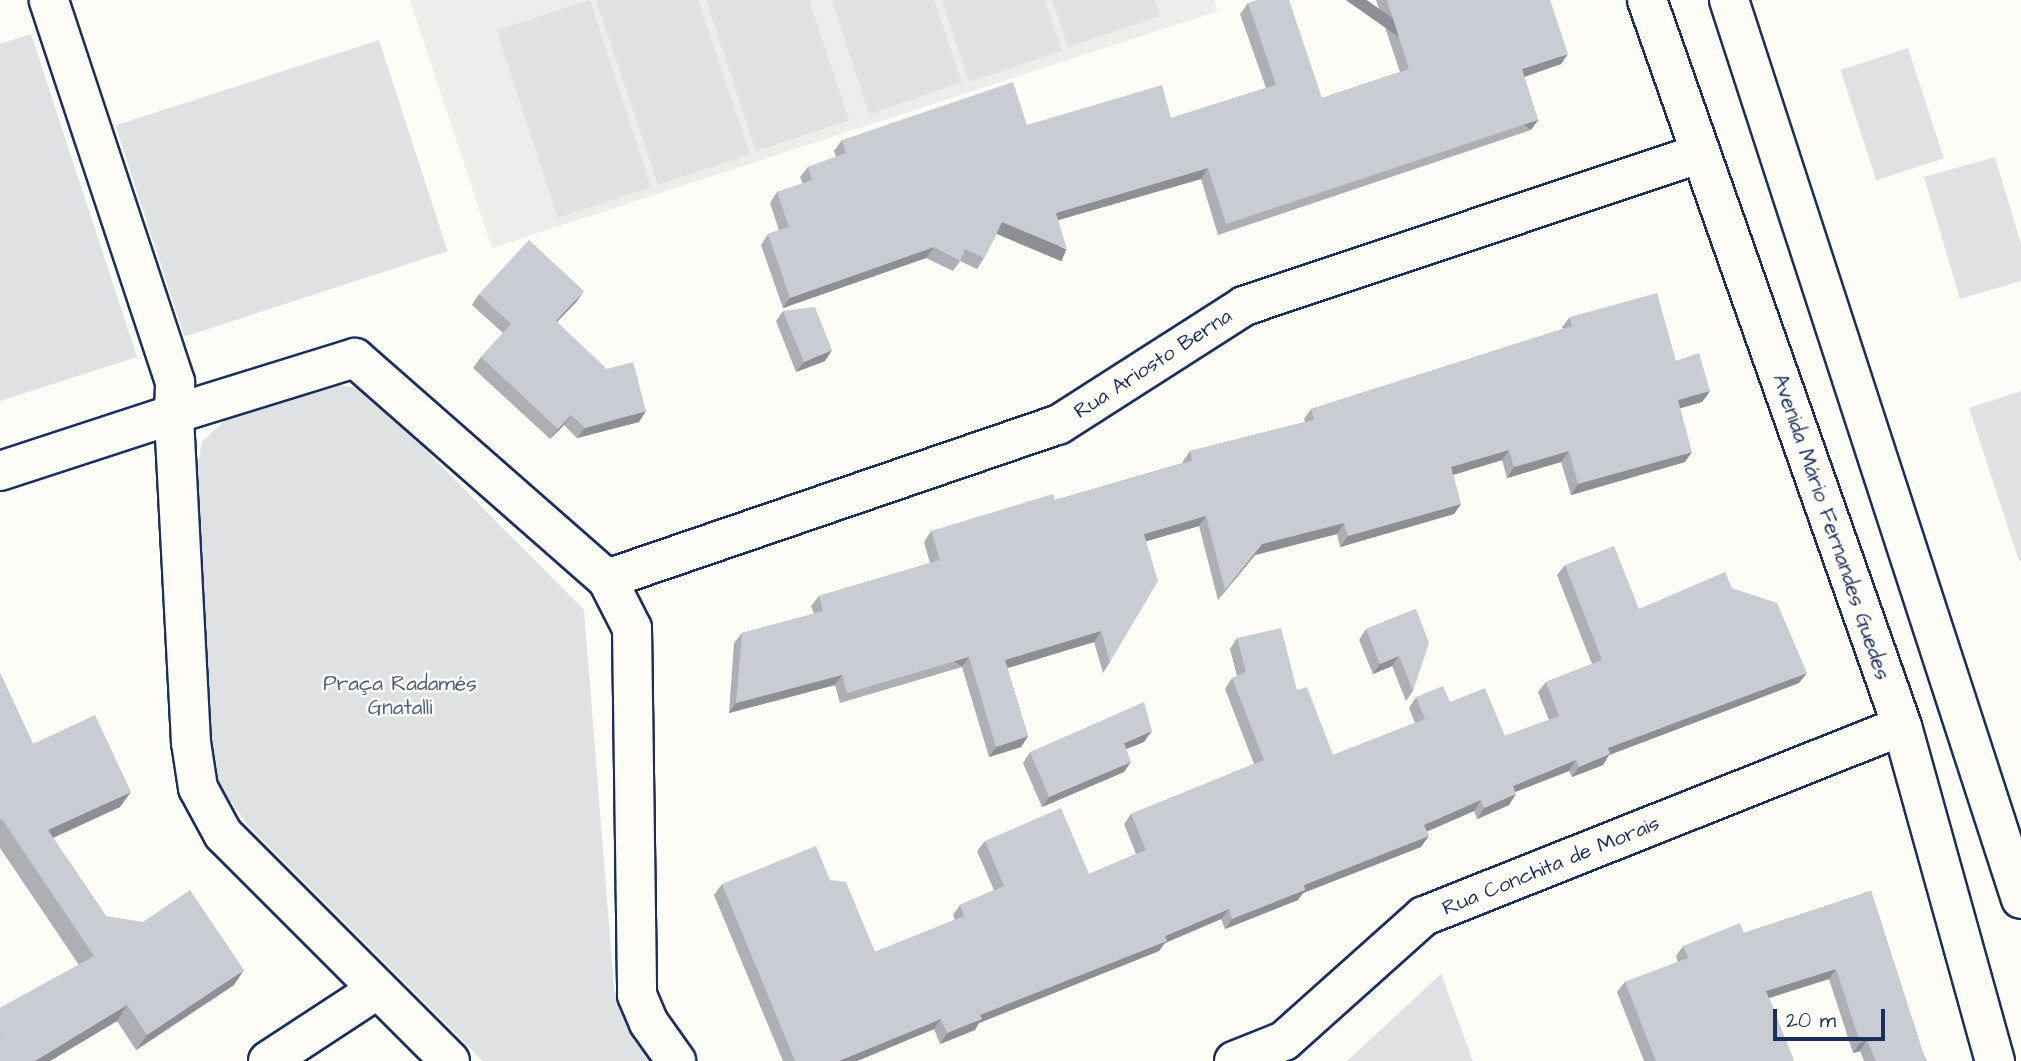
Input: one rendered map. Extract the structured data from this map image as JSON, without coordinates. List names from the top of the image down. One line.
{"streets":{"street":["Rua Ariosto Berna","Avenida Mário Fernandes Guedes","Rua Conchita de Morais"]},"crossings":[["Rua Ariosto Berna","Avenida Mário Fernandes Guedes"],["Avenida Mário Fernandes Guedes","Rua Conchita de Morais"]],"parks":["Praça Radamés Gnatalli"],"scale_bar":"20 m"}
